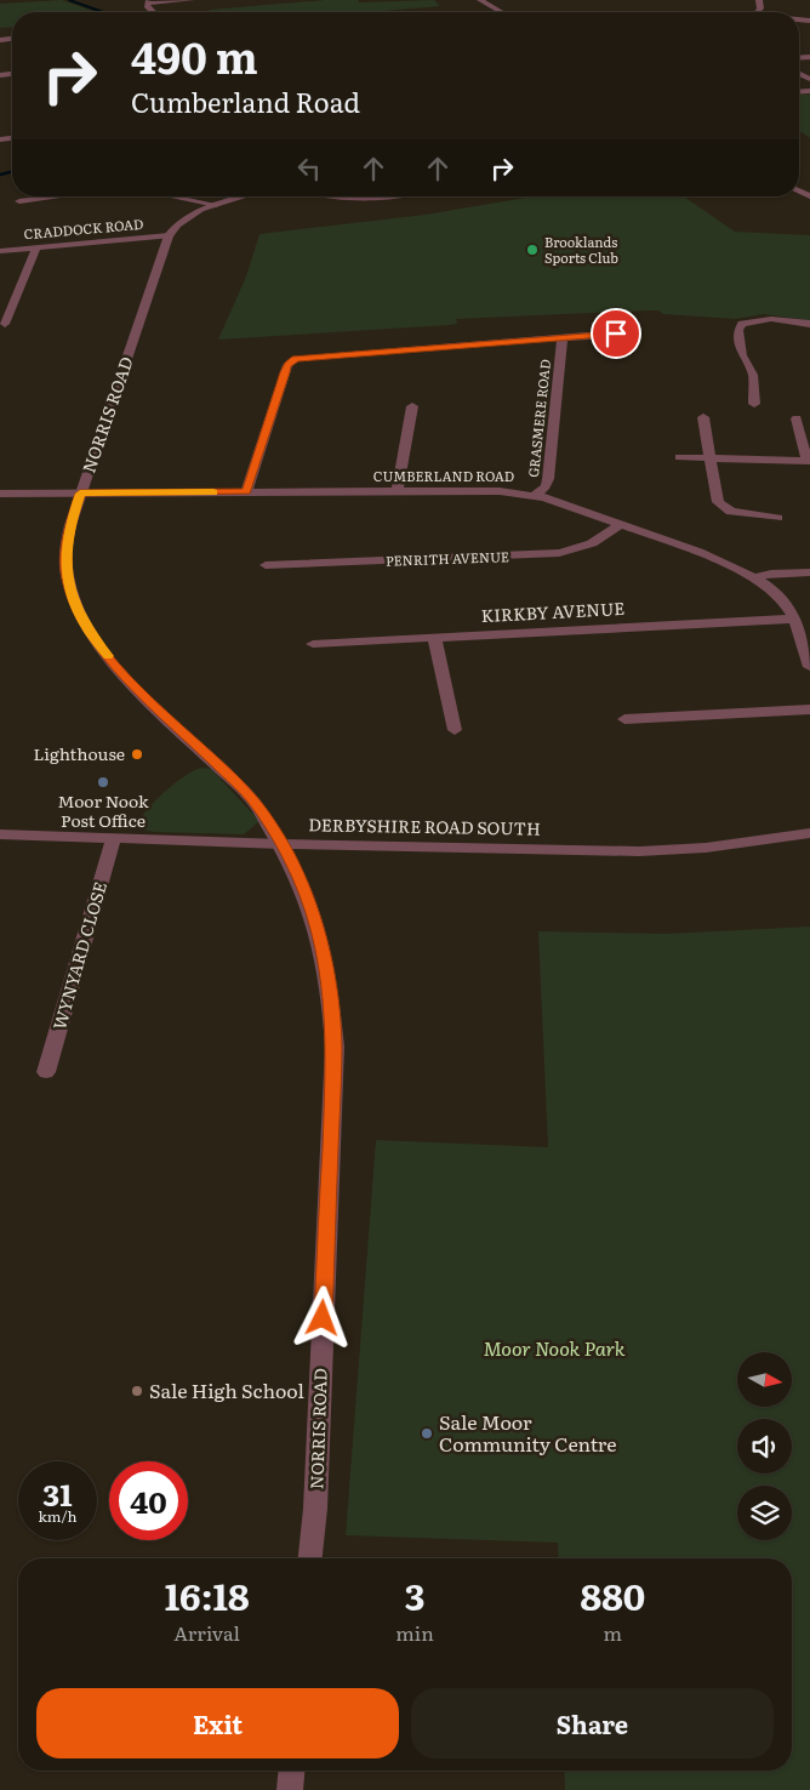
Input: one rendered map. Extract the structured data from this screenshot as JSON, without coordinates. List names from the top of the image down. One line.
{"streets":{"street":["CRADDOCK ROAD","NORRIS ROAD","GRASMERE ROAD","CUMBERLAND ROAD","PENRITH AVENUE","KIRKBY AVENUE","DERBYSHIRE ROAD SOUTH","WYNYARD CLOSE"]},"crossings":[["CRADDOCK ROAD","NORRIS ROAD"],["NORRIS ROAD","CUMBERLAND ROAD"],["NORRIS ROAD","DERBYSHIRE ROAD SOUTH"],["GRASMERE ROAD","CUMBERLAND ROAD"],["CUMBERLAND ROAD","PENRITH AVENUE"],["CUMBERLAND ROAD","KIRKBY AVENUE"],["DERBYSHIRE ROAD SOUTH","WYNYARD CLOSE"]],"parks":["Moor Nook Park"],"places":["Brooklands Sports Club","Lighthouse","Moor Nook Post Office","Sale High School","Sale Moor Community Centre"],"north":"right","page":{"turn":["490 m","Cumberland Road"],"speed":"31 km/h","limit":"40","eta":["16:18","Arrival","3","min","880","m"],"buttons":["Exit","Share"]}}
